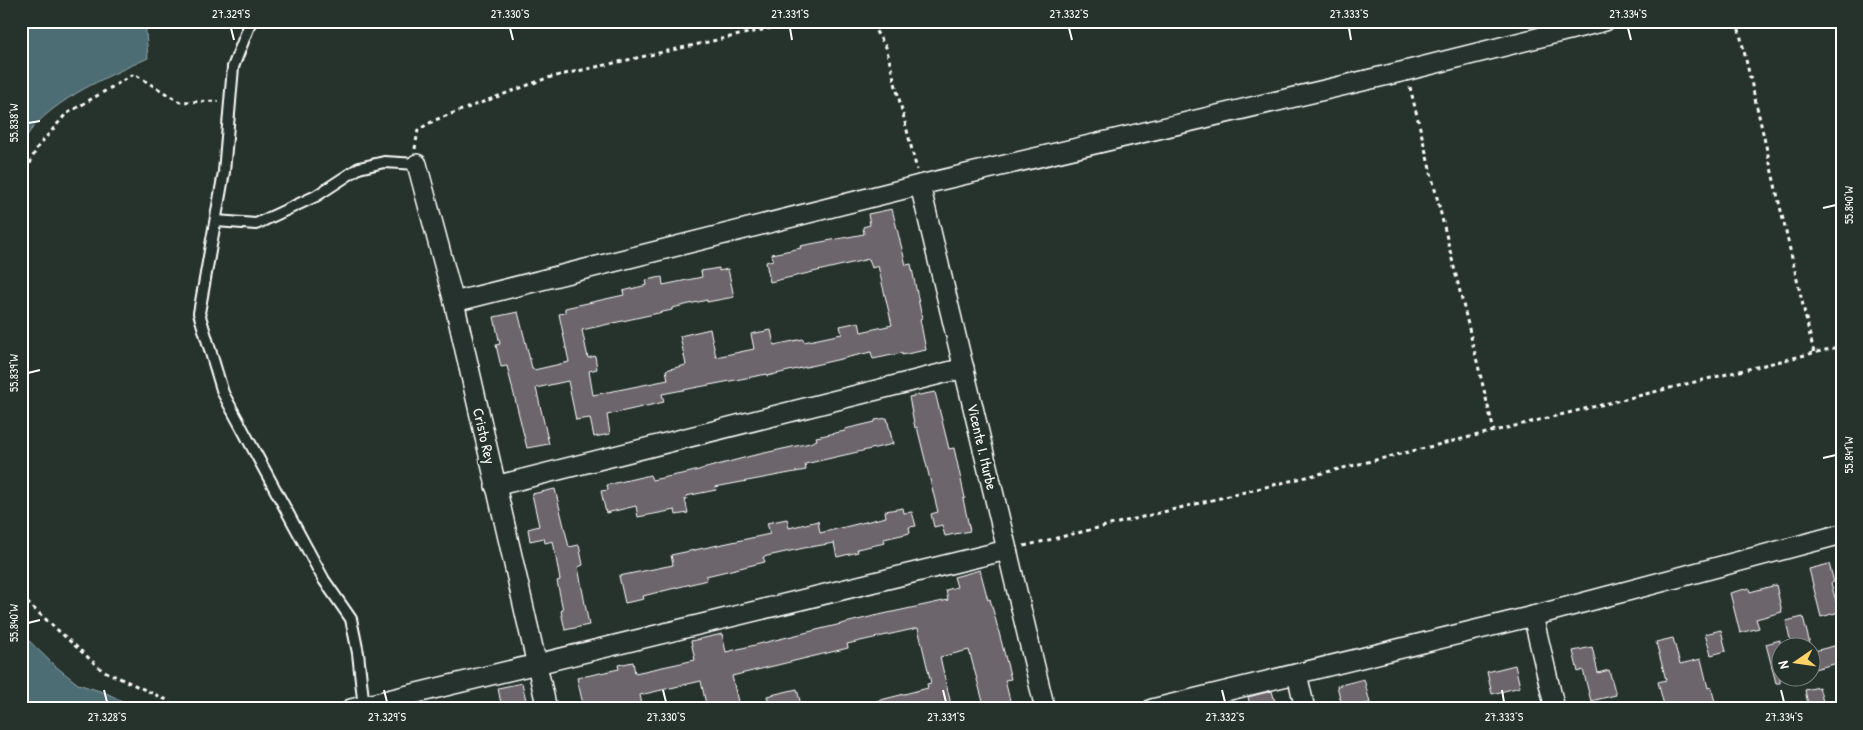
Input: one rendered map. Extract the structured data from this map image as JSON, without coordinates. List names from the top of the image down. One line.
{"streets":{"street":["Cristo Rey","Vicente I. Iturbe"]},"north":"left","coordinates":["27.329°S","27.330°S","27.331°S","27.332°S","27.333°S","27.334°S","55.838°W","55.840°W","55.839°W","55.841°W","27.328°S"]}
